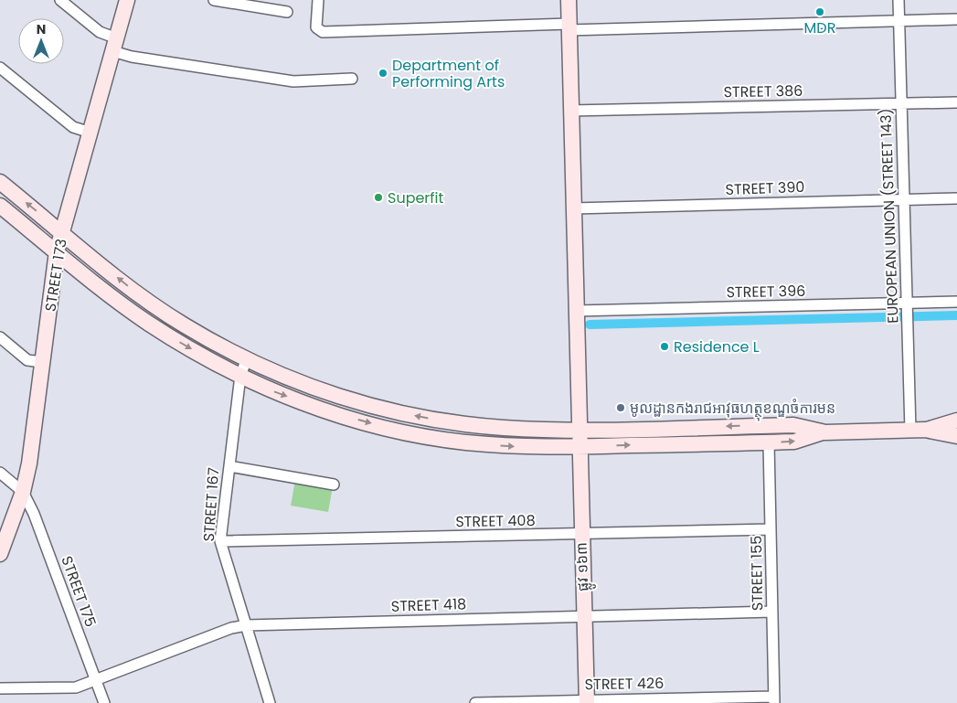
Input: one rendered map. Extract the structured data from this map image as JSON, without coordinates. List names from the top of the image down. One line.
{"streets":{"main road":["STREET 173","ផ្លូវ ១៦៣"],"street":["STREET 386","STREET 390","EUROPEAN UNION (STREET 143)","STREET 396","STREET 167","STREET 408","STREET 155","STREET 175","STREET 418","STREET 426"]},"crossings":[["STREET 386","EUROPEAN UNION (STREET 143)"],["STREET 386","ផ្លូវ ១៦៣"],["STREET 390","EUROPEAN UNION (STREET 143)"],["STREET 390","ផ្លូវ ១៦៣"],["EUROPEAN UNION (STREET 143)","STREET 396"],["STREET 173","STREET 175"],["STREET 396","ផ្លូវ ១៦៣"],["STREET 167","STREET 408"],["STREET 167","STREET 418"],["STREET 408","ផ្លូវ ១៦៣"],["STREET 408","STREET 155"],["ផ្លូវ ១៦៣","STREET 418"],["ផ្លូវ ១៦៣","STREET 426"],["STREET 155","STREET 418"],["STREET 155","STREET 426"],["STREET 175","STREET 418"]],"places":["MDR","Department of Performing Arts","Superfit","Residence L","មូលដ្ឋានកងរាជអាវុធហត្ថុខណ្ឌចំការមន"],"north":"top"}
